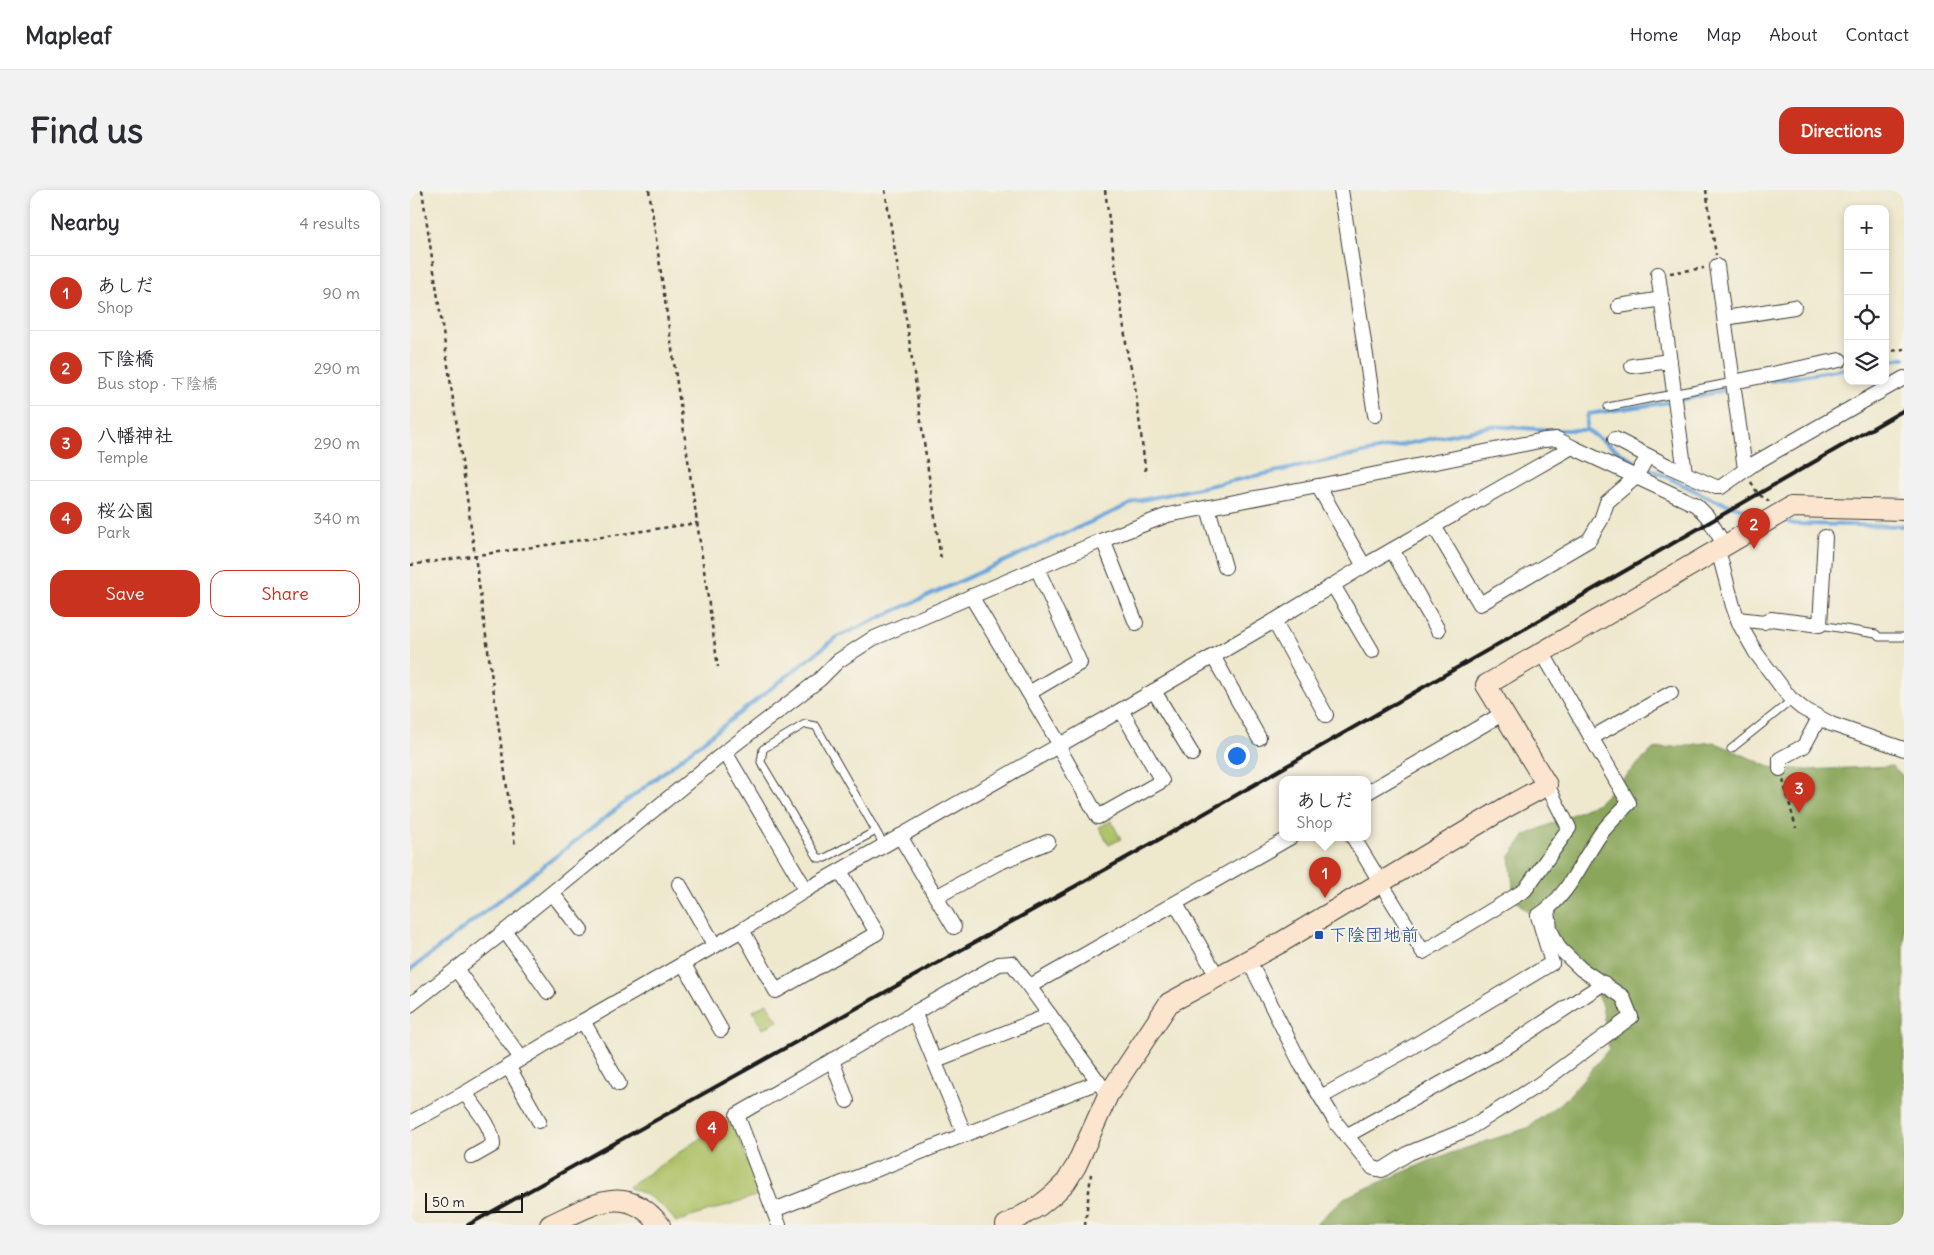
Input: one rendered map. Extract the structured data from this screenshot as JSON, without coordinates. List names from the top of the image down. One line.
{"places":{"transit":["下陰団地前"]},"scale_bar":"50 m","page":{"header":"Mapleaf","nav":["Home","Map","About","Contact"],"buttons":["Directions",["Save","Share"]],"title":"Find us","heading":["Nearby","4 results"],"map_buttons":["+","−"],"list":[{"mark":"1","name":"あしだ","note":"Shop","value":"90 m"},{"mark":"2","name":"下陰橋","note":"Bus stop · 下陰橋","value":"290 m"},{"mark":"3","name":"八幡神社","note":"Temple","value":"290 m"},{"mark":"4","name":"桜公園","note":"Park","value":"340 m"}],"pins":["2","3","1","4"],"popup":["あしだ","Shop"],"scale":"50 m"}}
